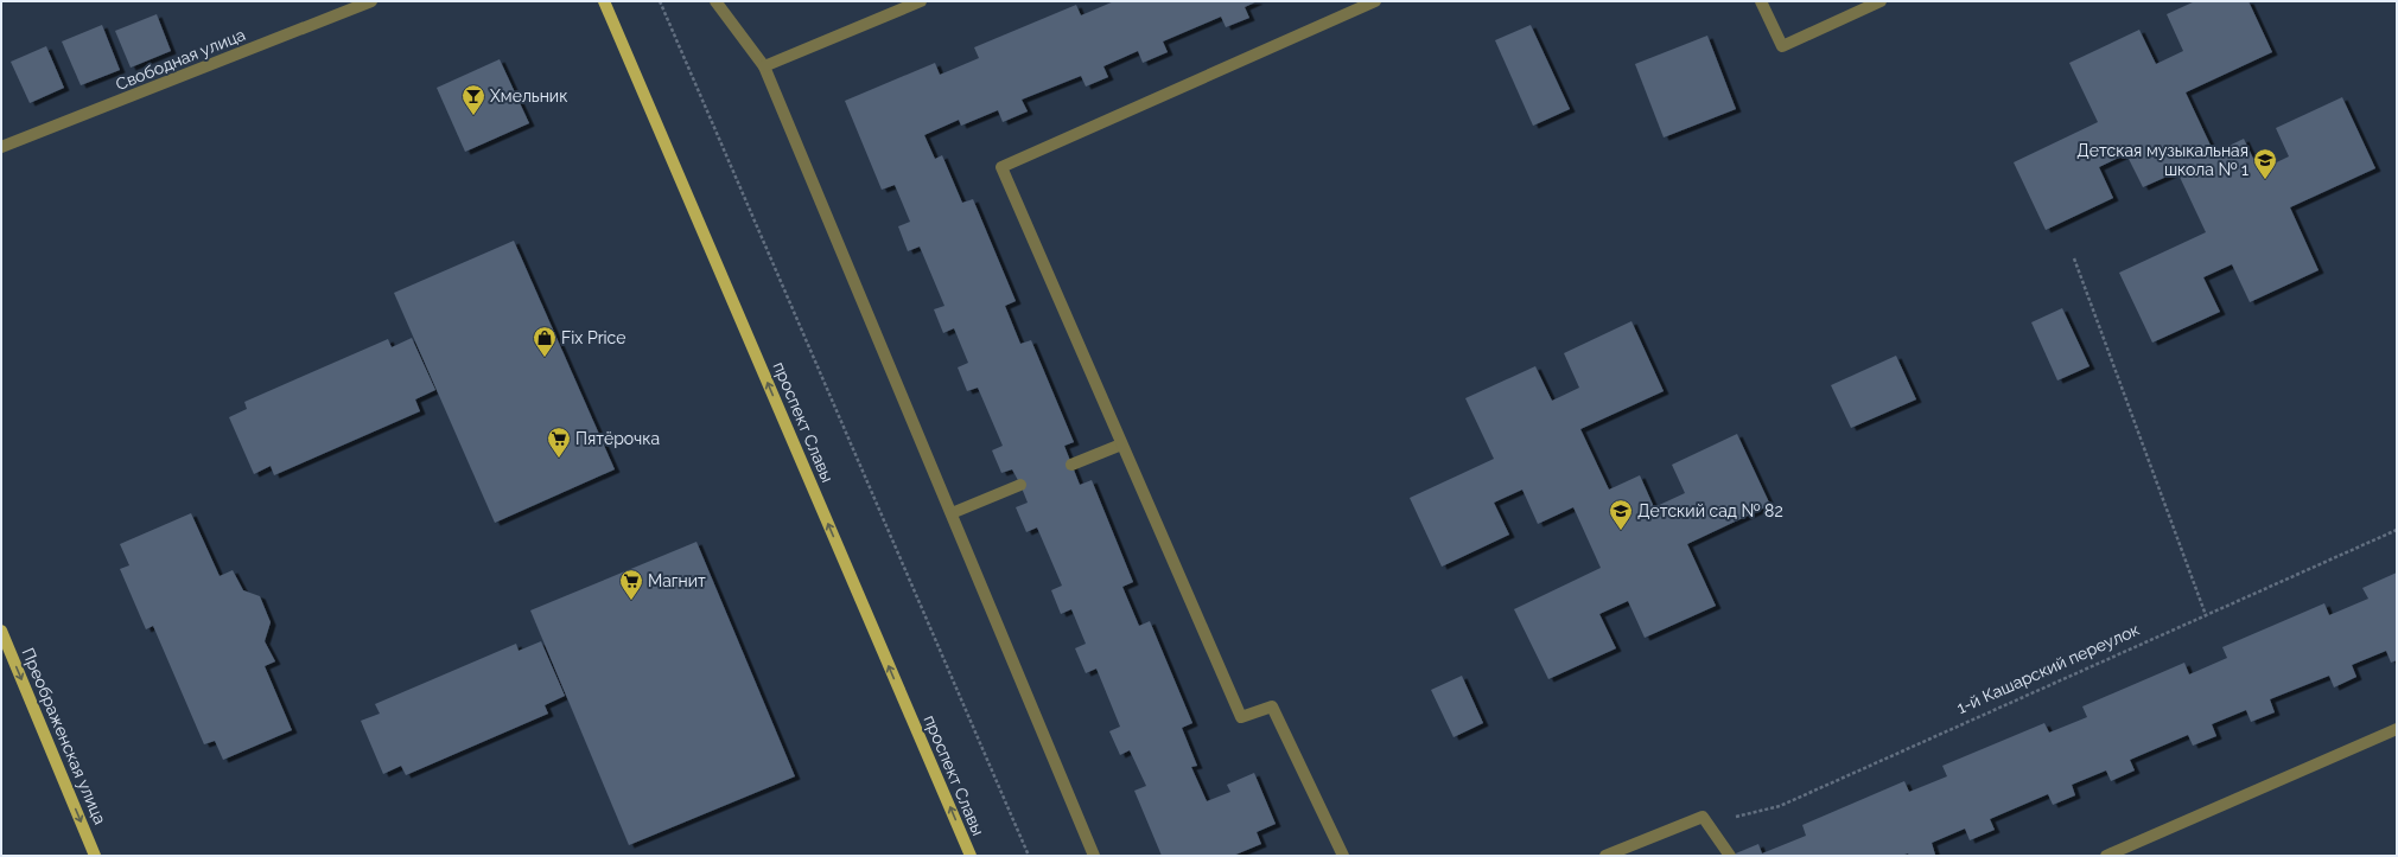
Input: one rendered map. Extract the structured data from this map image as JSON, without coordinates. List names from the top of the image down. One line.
{"streets":{"main road":["проспект Славы","Преображенская улица"],"street":["Свободная улица"],"path":["1-й Кашарский переулок"]},"one_way":["проспект Славы","Преображенская улица"],"places":{"bar":["Хмельник"],"school or university":["Детская музыкальная школа № 1","Детский сад № 82"],"shop":["Fix Price"],"supermarket":["Пятёрочка","Магнит"]}}
